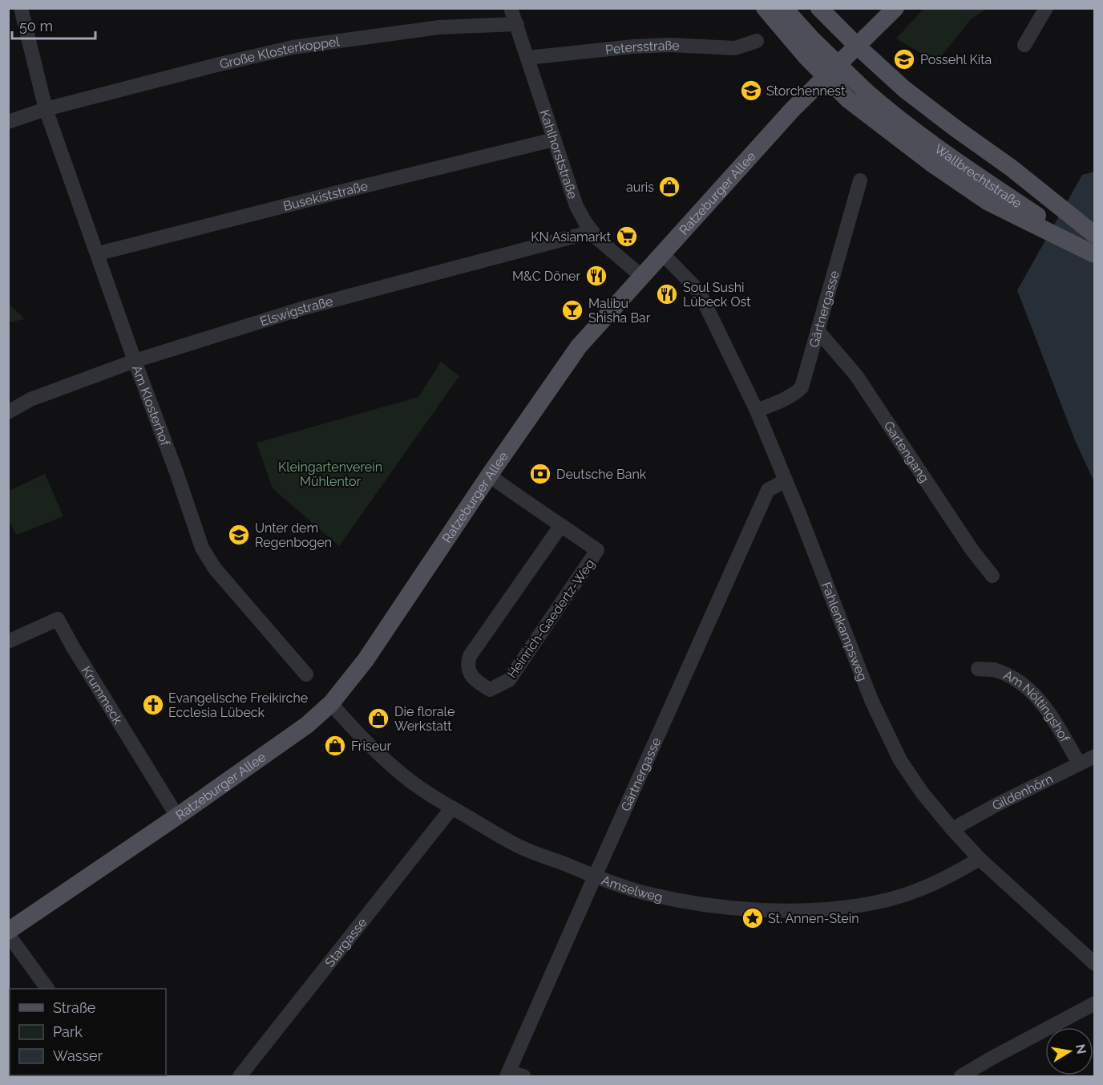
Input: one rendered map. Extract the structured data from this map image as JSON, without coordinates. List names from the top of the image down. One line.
{"streets":{"main road":["Wallbrechtstraße","Ratzeburger Allee"],"street":["Petersstraße","Große Klosterkoppel","Kahlhorststraße","Busekiststraße","Gärtnergasse","Elswigstraße","Am Klosterhof","Gartengang","Heinrich-Gaedertz-Weg","Fahlenkampsweg","Krummeck","Am Nöltingshof","Gildenhörn","Amselweg","Stargasse"]},"crossings":[["Petersstraße","Kahlhorststraße"],["Große Klosterkoppel","Kahlhorststraße"],["Große Klosterkoppel","Am Klosterhof"],["Kahlhorststraße","Ratzeburger Allee"],["Kahlhorststraße","Busekiststraße"],["Kahlhorststraße","Elswigstraße"],["Ratzeburger Allee","Heinrich-Gaedertz-Weg"],["Ratzeburger Allee","Fahlenkampsweg"],["Ratzeburger Allee","Krummeck"],["Ratzeburger Allee","Amselweg"],["Busekiststraße","Am Klosterhof"],["Gärtnergasse","Gartengang"],["Gärtnergasse","Fahlenkampsweg"],["Gärtnergasse","Amselweg"],["Elswigstraße","Am Klosterhof"],["Fahlenkampsweg","Gildenhörn"],["Fahlenkampsweg","Amselweg"],["Am Nöltingshof","Gildenhörn"],["Amselweg","Stargasse"]],"parks":["Kleingartenverein Mühlentor"],"places":{"school or university":["Possehl Kita","Storchennest","Unter dem Regenbogen"],"shop":["auris","Die florale Werkstatt","Friseur"],"supermarket":["KN Asiamarkt"],"restaurant":["M&C Döner","Soul Sushi Lübeck Ost"],"bar":["Malibu Shisha Bar"],"bank":["Deutsche Bank"],"church":["Evangelische Freikirche Ecclesia Lübeck"],"place":["St. Annen-Stein"]},"legend":["Straße","Park","Wasser"],"scale_bar":"50 m","north":"right"}
